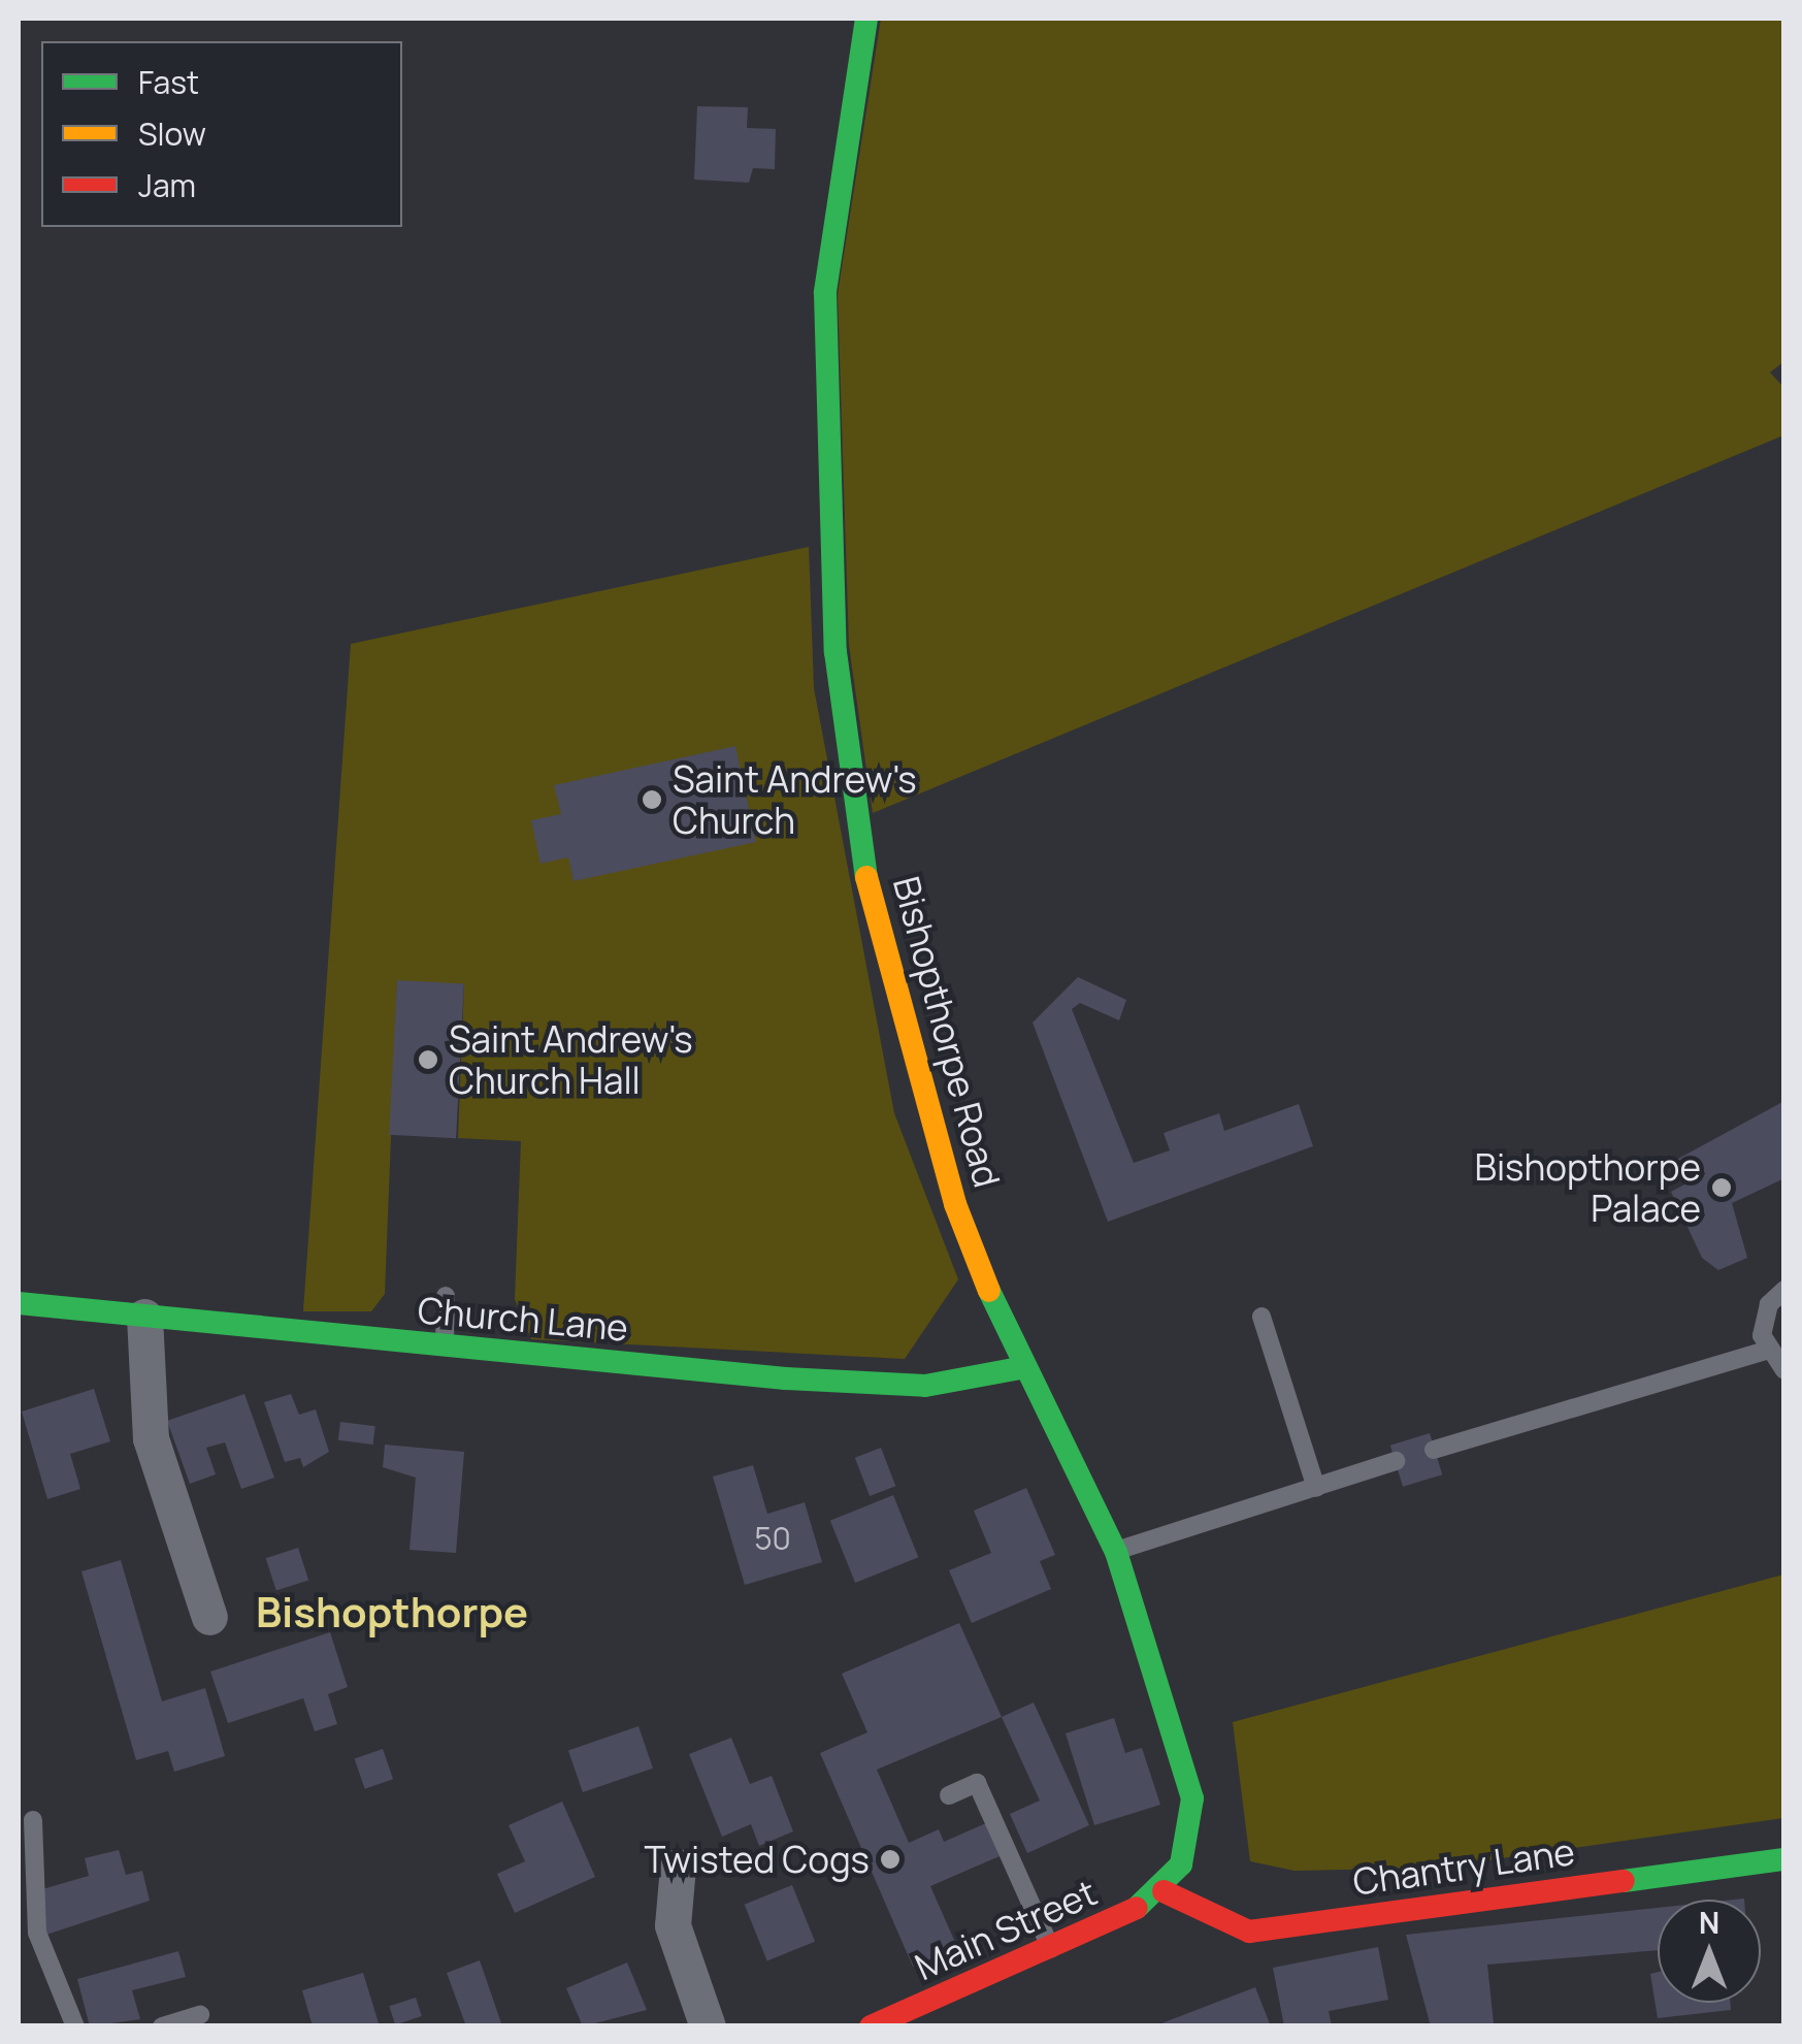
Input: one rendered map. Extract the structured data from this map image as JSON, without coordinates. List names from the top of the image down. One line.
{"streets":{"street":["Bishopthorpe Road","Church Lane","Chantry Lane","Main Street"]},"crossings":[["Bishopthorpe Road","Church Lane"],["Bishopthorpe Road","Chantry Lane"],["Bishopthorpe Road","Main Street"],["Chantry Lane","Main Street"]],"districts":["Bishopthorpe"],"places":["Saint Andrew's Church","Saint Andrew's Church Hall","Bishopthorpe Palace","Twisted Cogs"],"house_numbers":["50"],"legend":["Fast","Slow","Jam"],"north":"top"}
